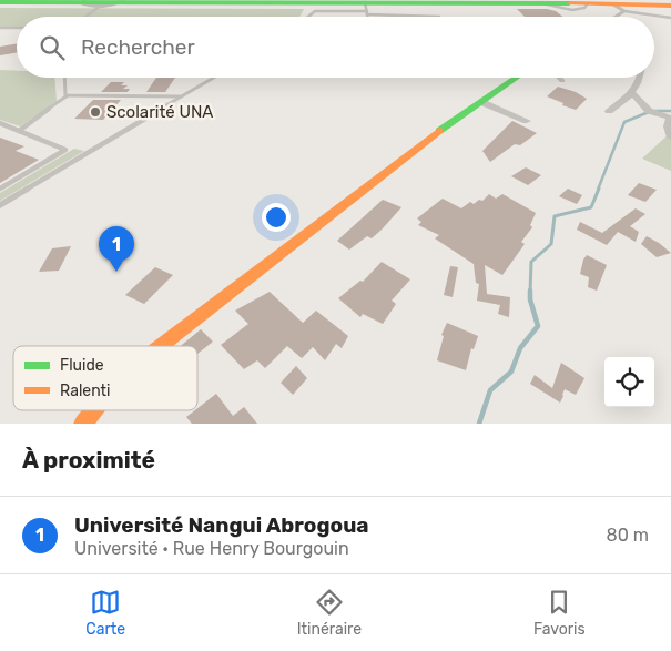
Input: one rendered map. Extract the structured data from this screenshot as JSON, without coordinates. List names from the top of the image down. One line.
{"places":["Scolarité UNA"],"legend":["Fluide","Ralenti"],"page":{"search":"Rechercher","pins":"1","heading":"À proximité","list":[{"mark":"1","name":"Université Nangui Abrogoua","note":"Université · Rue Henry Bourgouin","value":"80 m"}],"nav":["Carte","Itinéraire","Favoris"]}}
